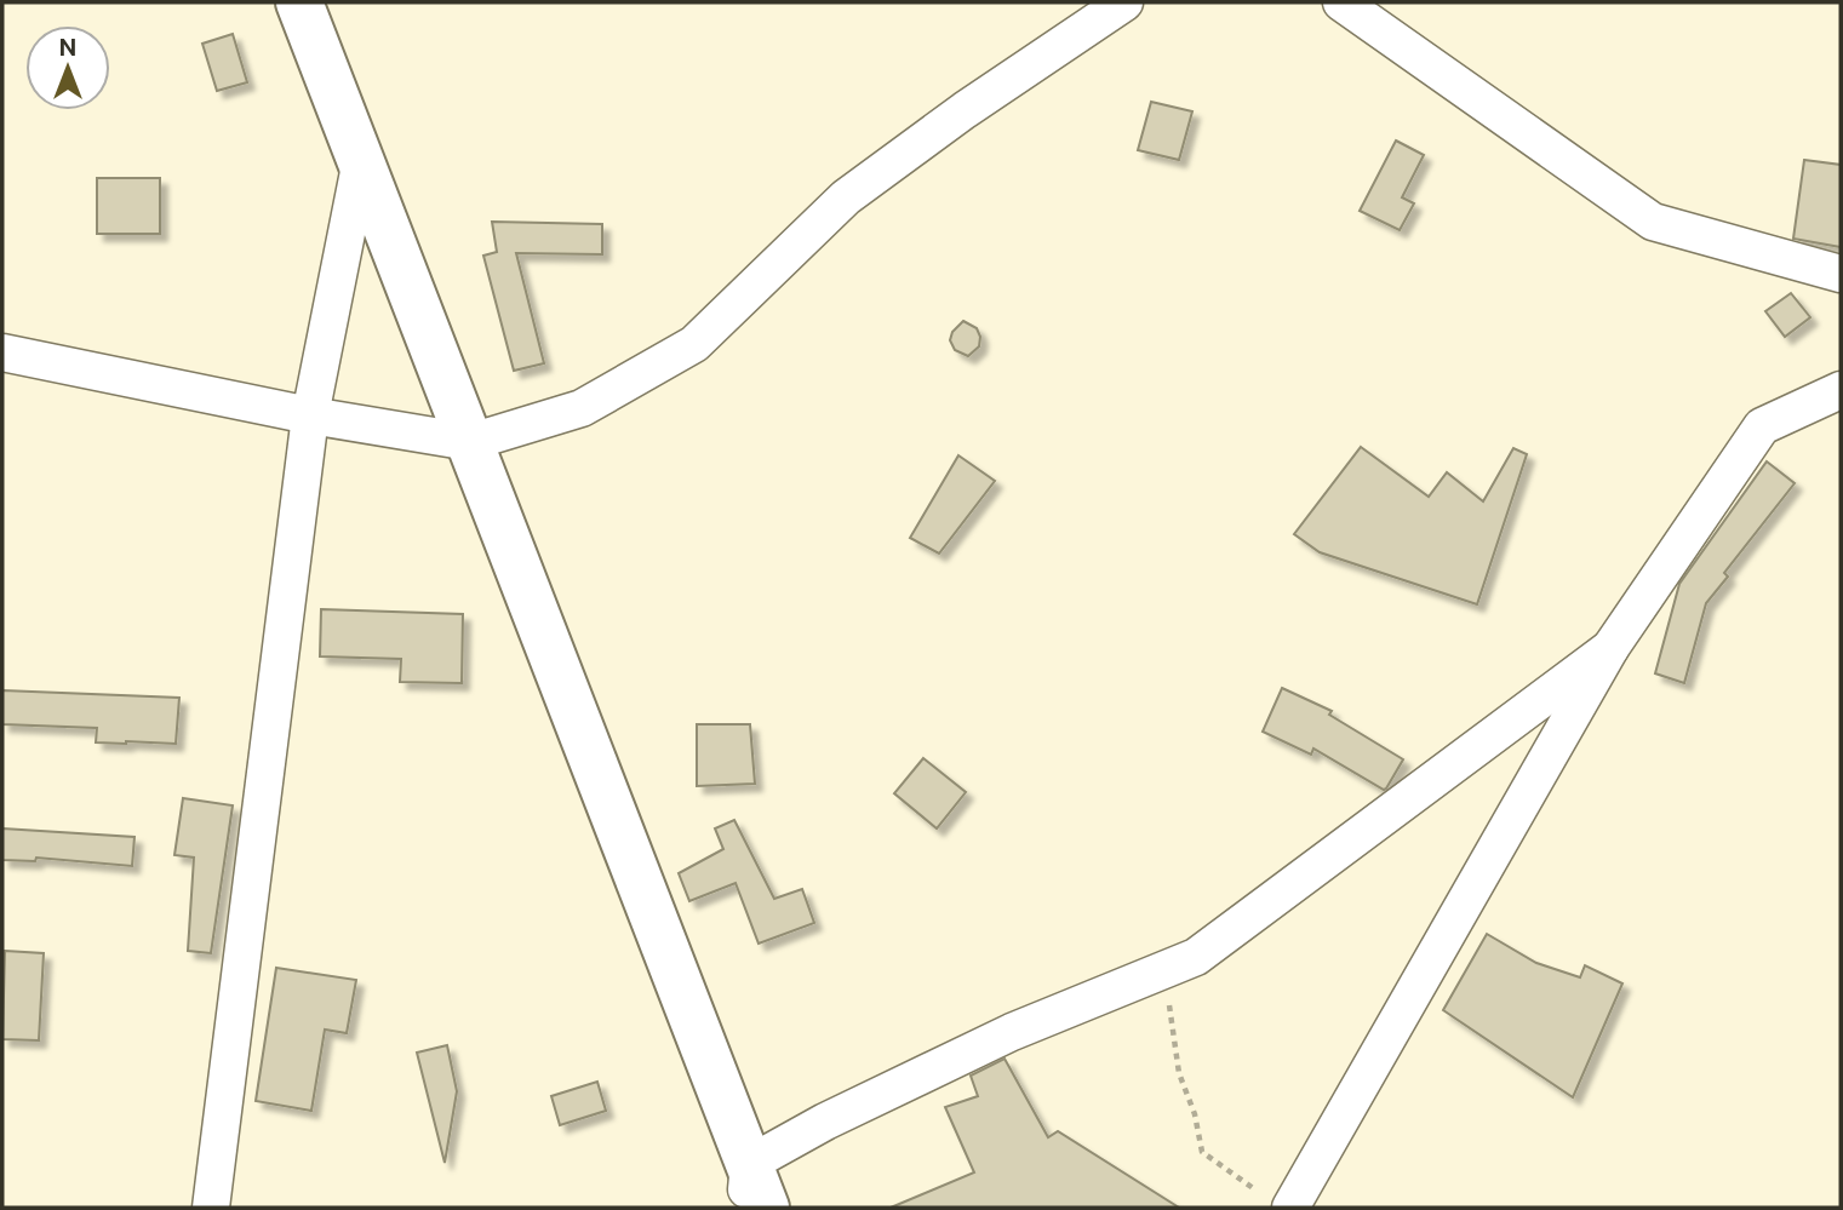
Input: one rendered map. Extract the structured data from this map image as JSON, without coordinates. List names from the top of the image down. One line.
{"north":"top"}
